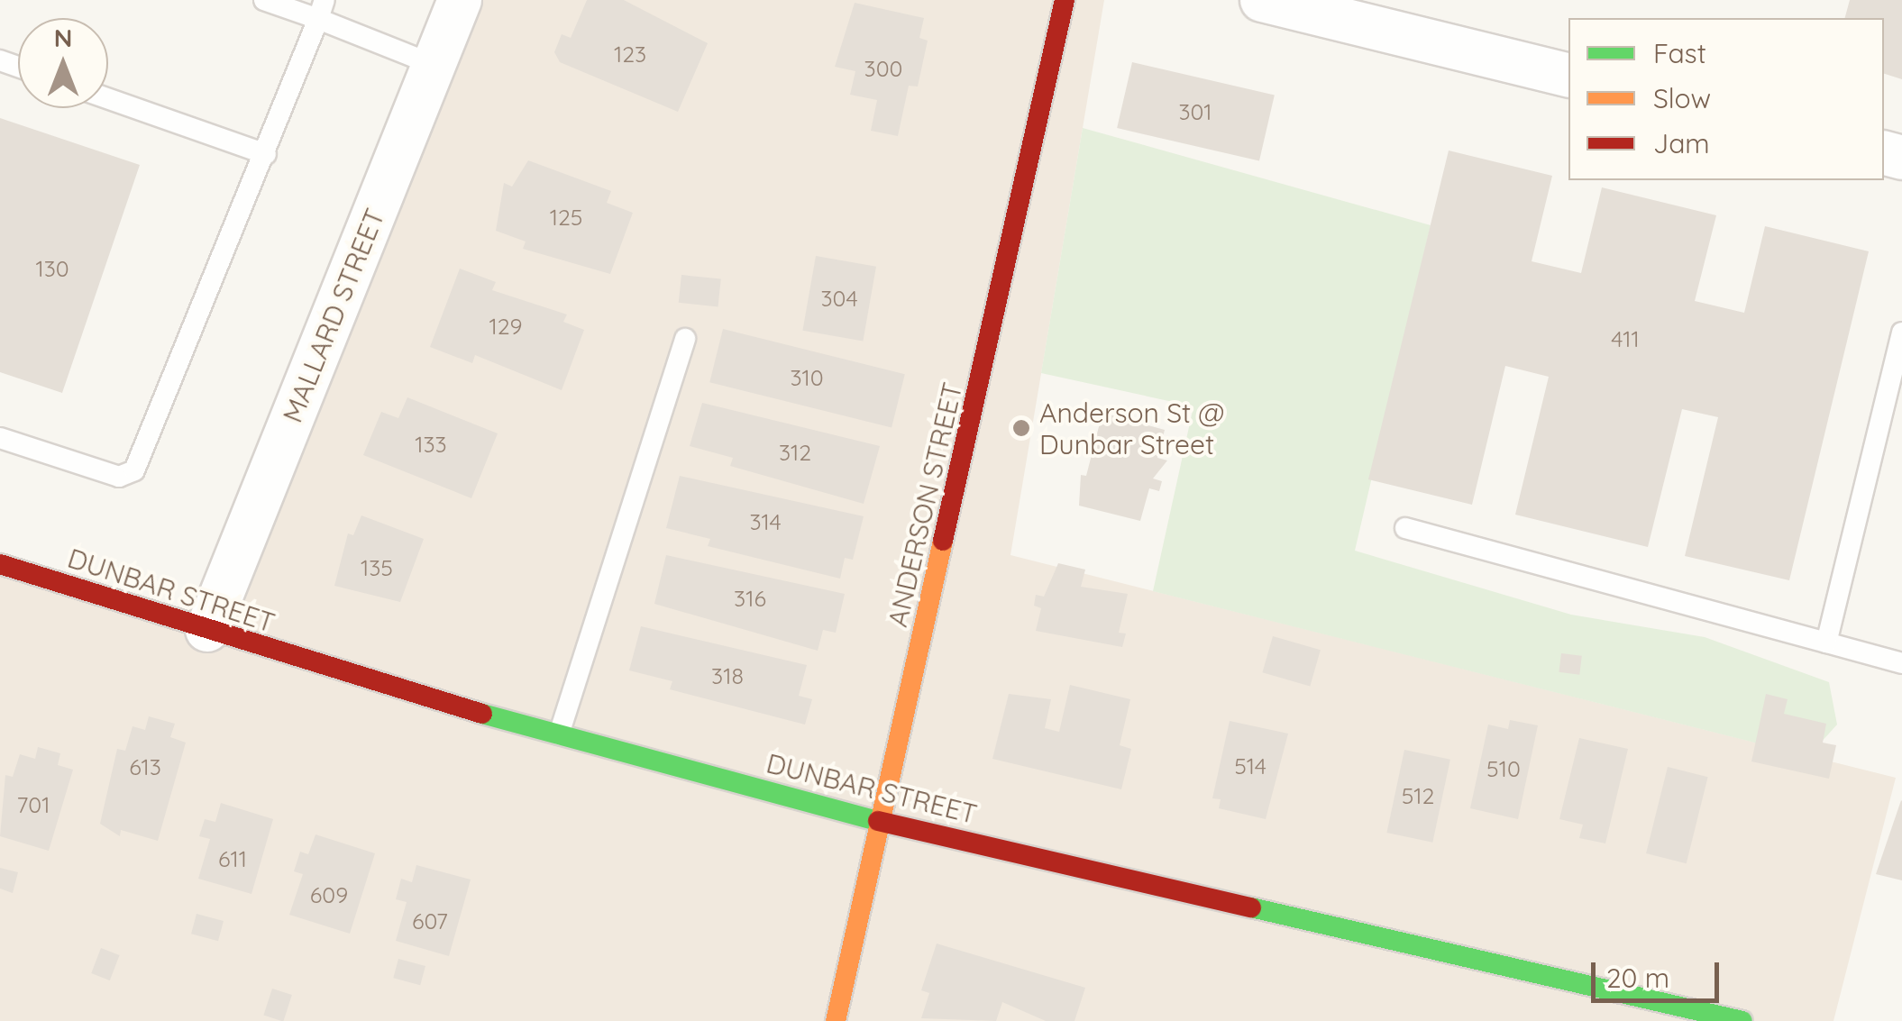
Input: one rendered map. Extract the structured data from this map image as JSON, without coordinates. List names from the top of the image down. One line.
{"streets":{"street":["MALLARD STREET","ANDERSON STREET","DUNBAR STREET"]},"crossings":[["MALLARD STREET","DUNBAR STREET"],["ANDERSON STREET","DUNBAR STREET"]],"places":["Anderson St @ Dunbar Street"],"house_numbers":["123","300","301","125","130","304","129","411","310","133","312","314","135","316","318","514","613","510","512","701","611","609","607"],"legend":["Fast","Slow","Jam"],"scale_bar":"20 m","north":"top"}
